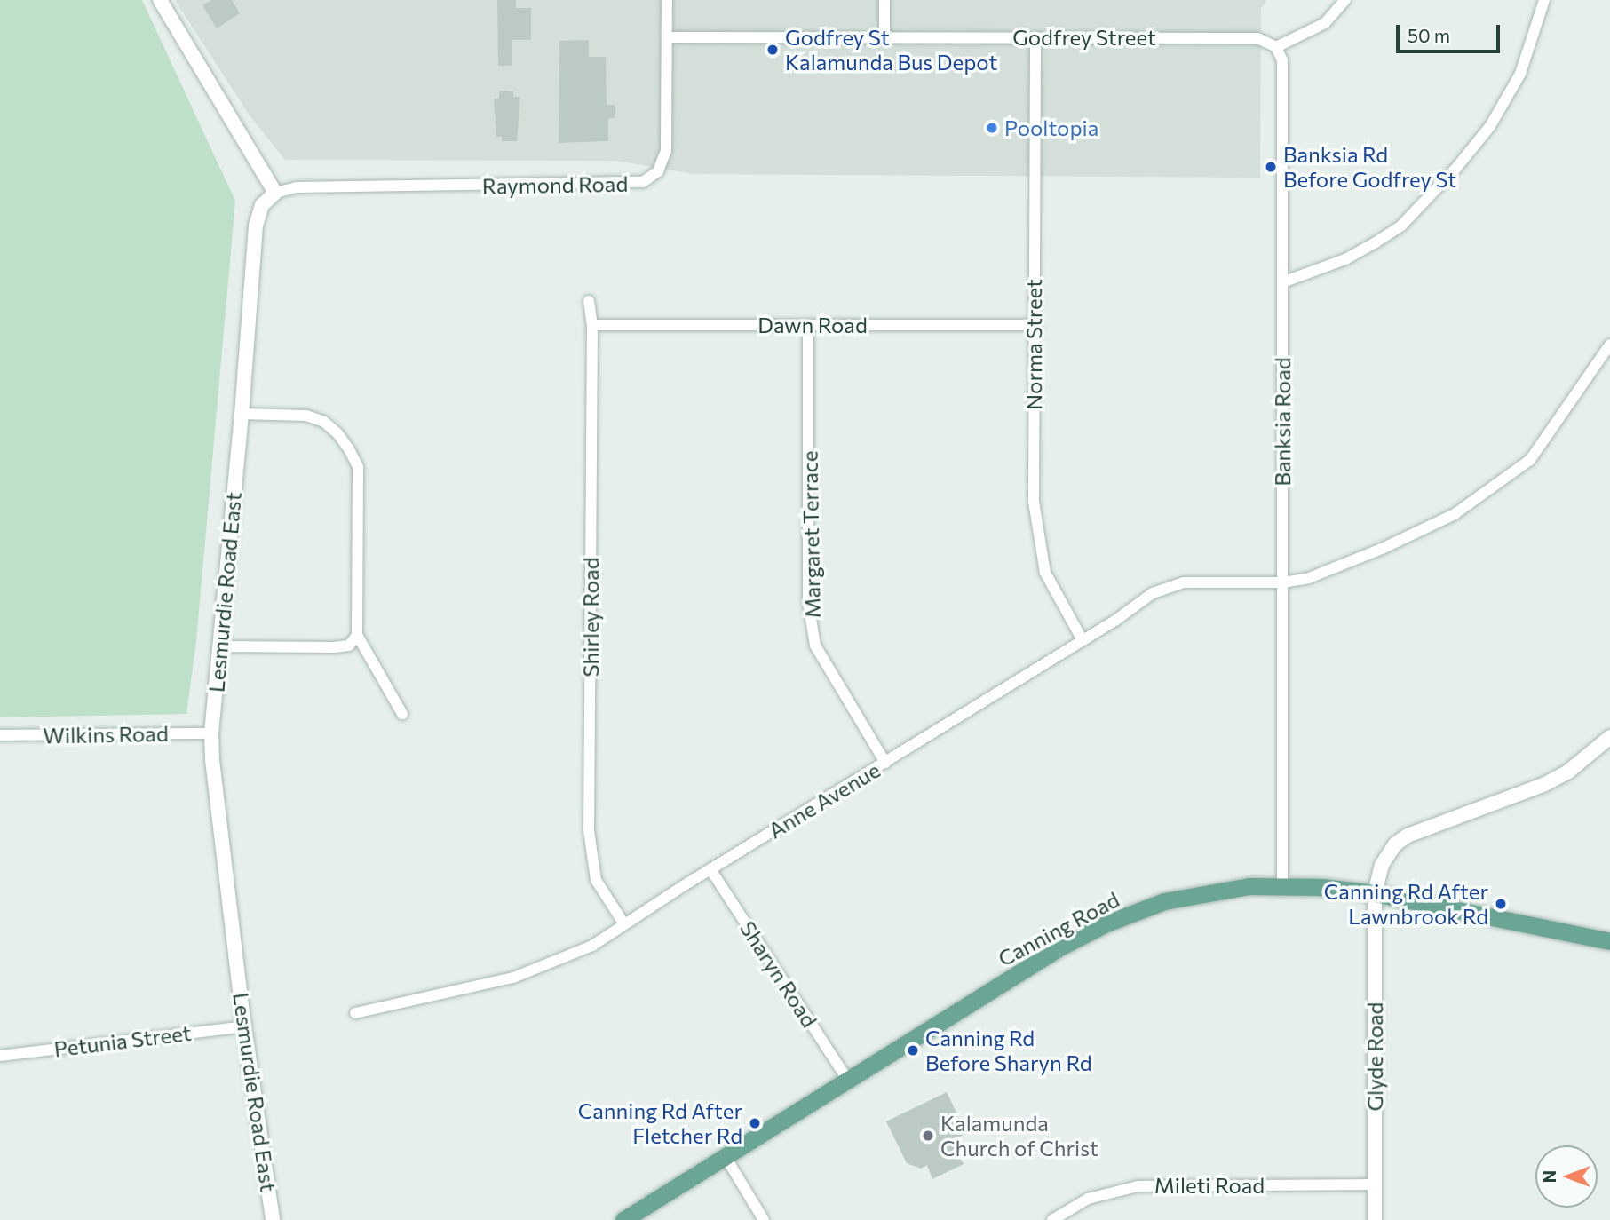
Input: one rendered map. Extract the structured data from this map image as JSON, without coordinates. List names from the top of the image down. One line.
{"streets":{"main road":["Canning Road"],"street":["Godfrey Street","Raymond Road","Dawn Road","Norma Street","Banksia Road","Margaret Terrace","Lesmurdie Road East","Shirley Road","Wilkins Road","Anne Avenue","Sharyn Road","Petunia Street","Glyde Road","Mileti Road"]},"crossings":[["Godfrey Street","Raymond Road"],["Godfrey Street","Norma Street"],["Godfrey Street","Banksia Road"],["Raymond Road","Lesmurdie Road East"],["Dawn Road","Norma Street"],["Dawn Road","Margaret Terrace"],["Dawn Road","Shirley Road"],["Norma Street","Anne Avenue"],["Banksia Road","Anne Avenue"],["Banksia Road","Canning Road"],["Margaret Terrace","Anne Avenue"],["Lesmurdie Road East","Wilkins Road"],["Lesmurdie Road East","Petunia Street"],["Shirley Road","Anne Avenue"],["Anne Avenue","Sharyn Road"],["Canning Road","Sharyn Road"],["Canning Road","Glyde Road"],["Glyde Road","Mileti Road"]],"places":["Godfrey St Kalamunda Bus Depot","Pooltopia","Banksia Rd Before Godfrey St","Canning Rd After Lawnbrook Rd","Canning Rd Before Sharyn Rd","Canning Rd After Fletcher Rd","Kalamunda Church of Christ"],"scale_bar":"50 m","north":"left"}
